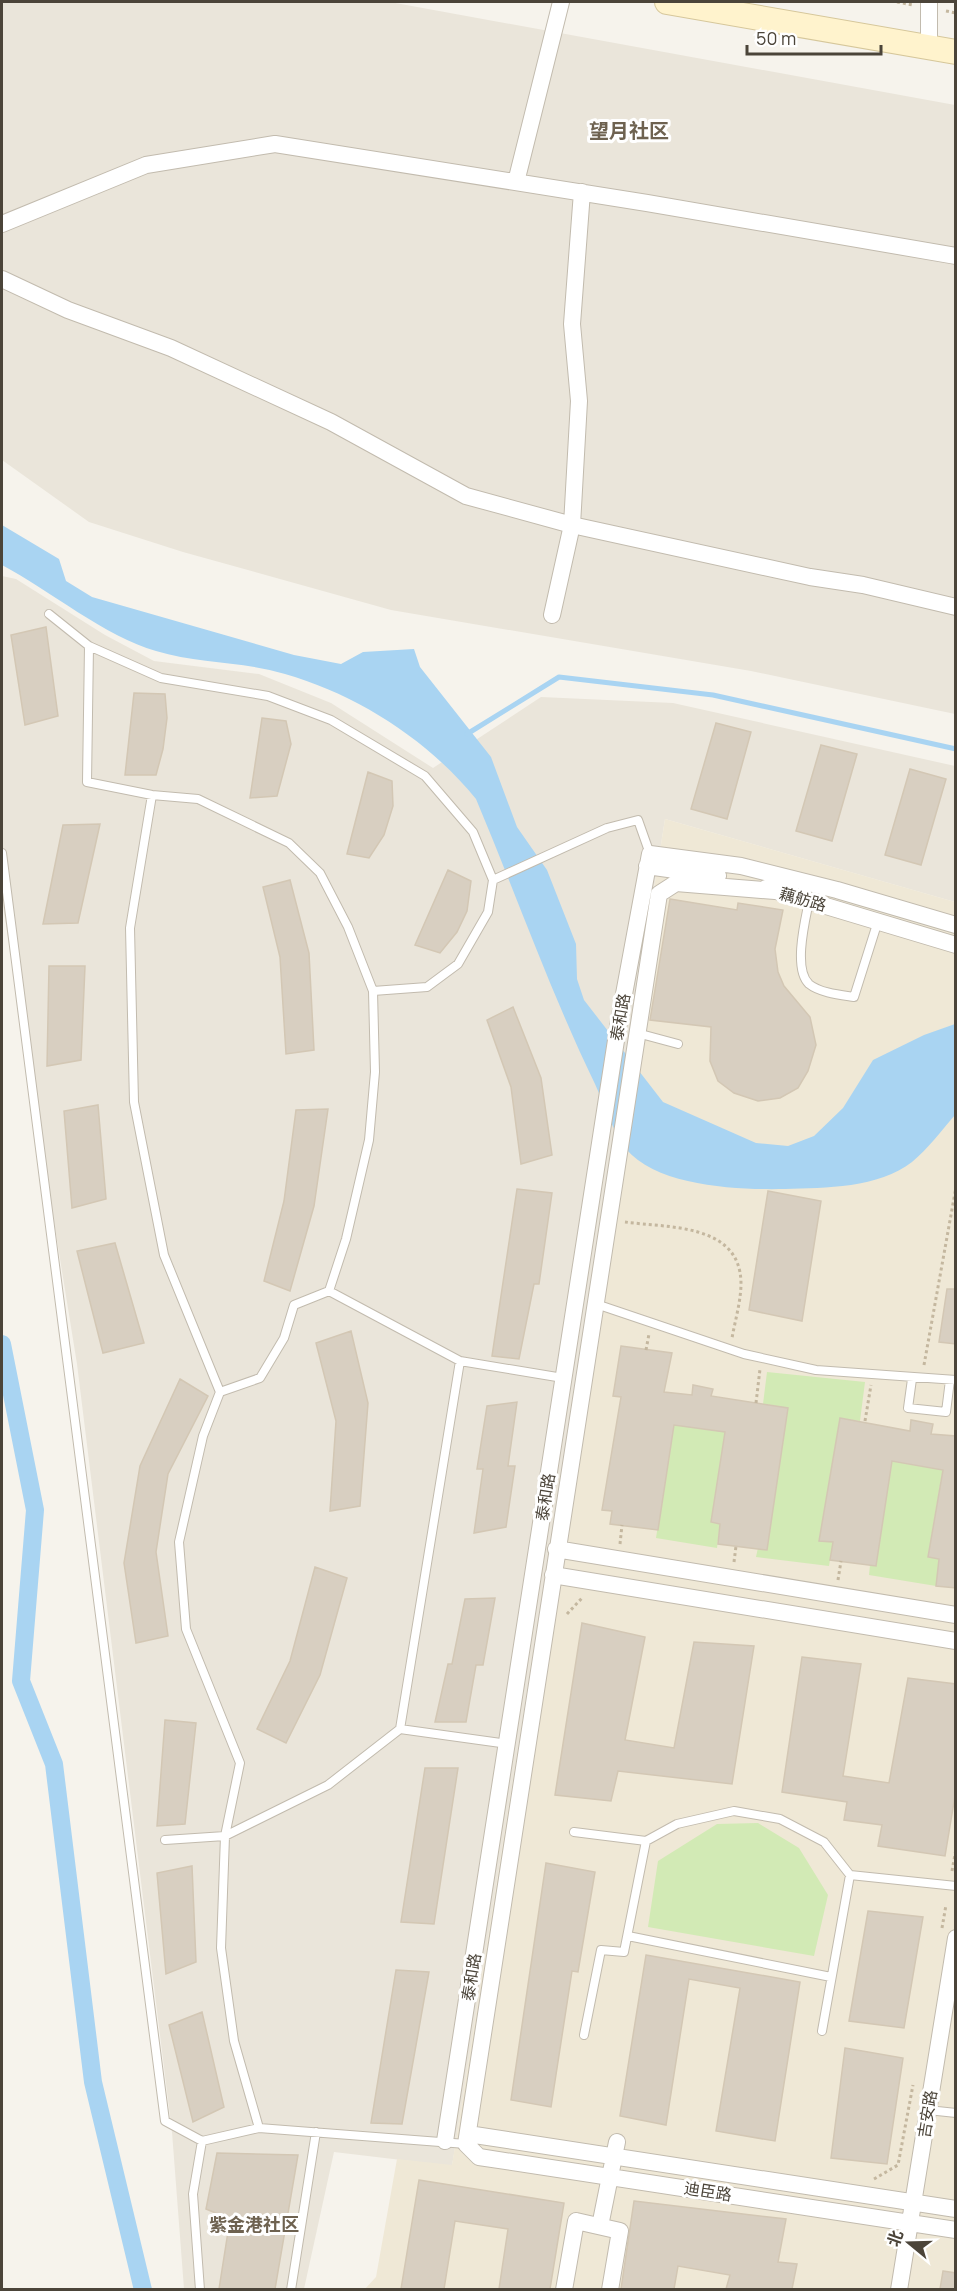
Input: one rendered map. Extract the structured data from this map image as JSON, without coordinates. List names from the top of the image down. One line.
{"streets":{"street":["藕舫路","泰和路","吉安路","迪臣路"]},"crossings":[["藕舫路","泰和路"],["泰和路","迪臣路"],["吉安路","迪臣路"]],"districts":["望月社区","紫金港社区"],"scale_bar":"50 m","north":"left"}
